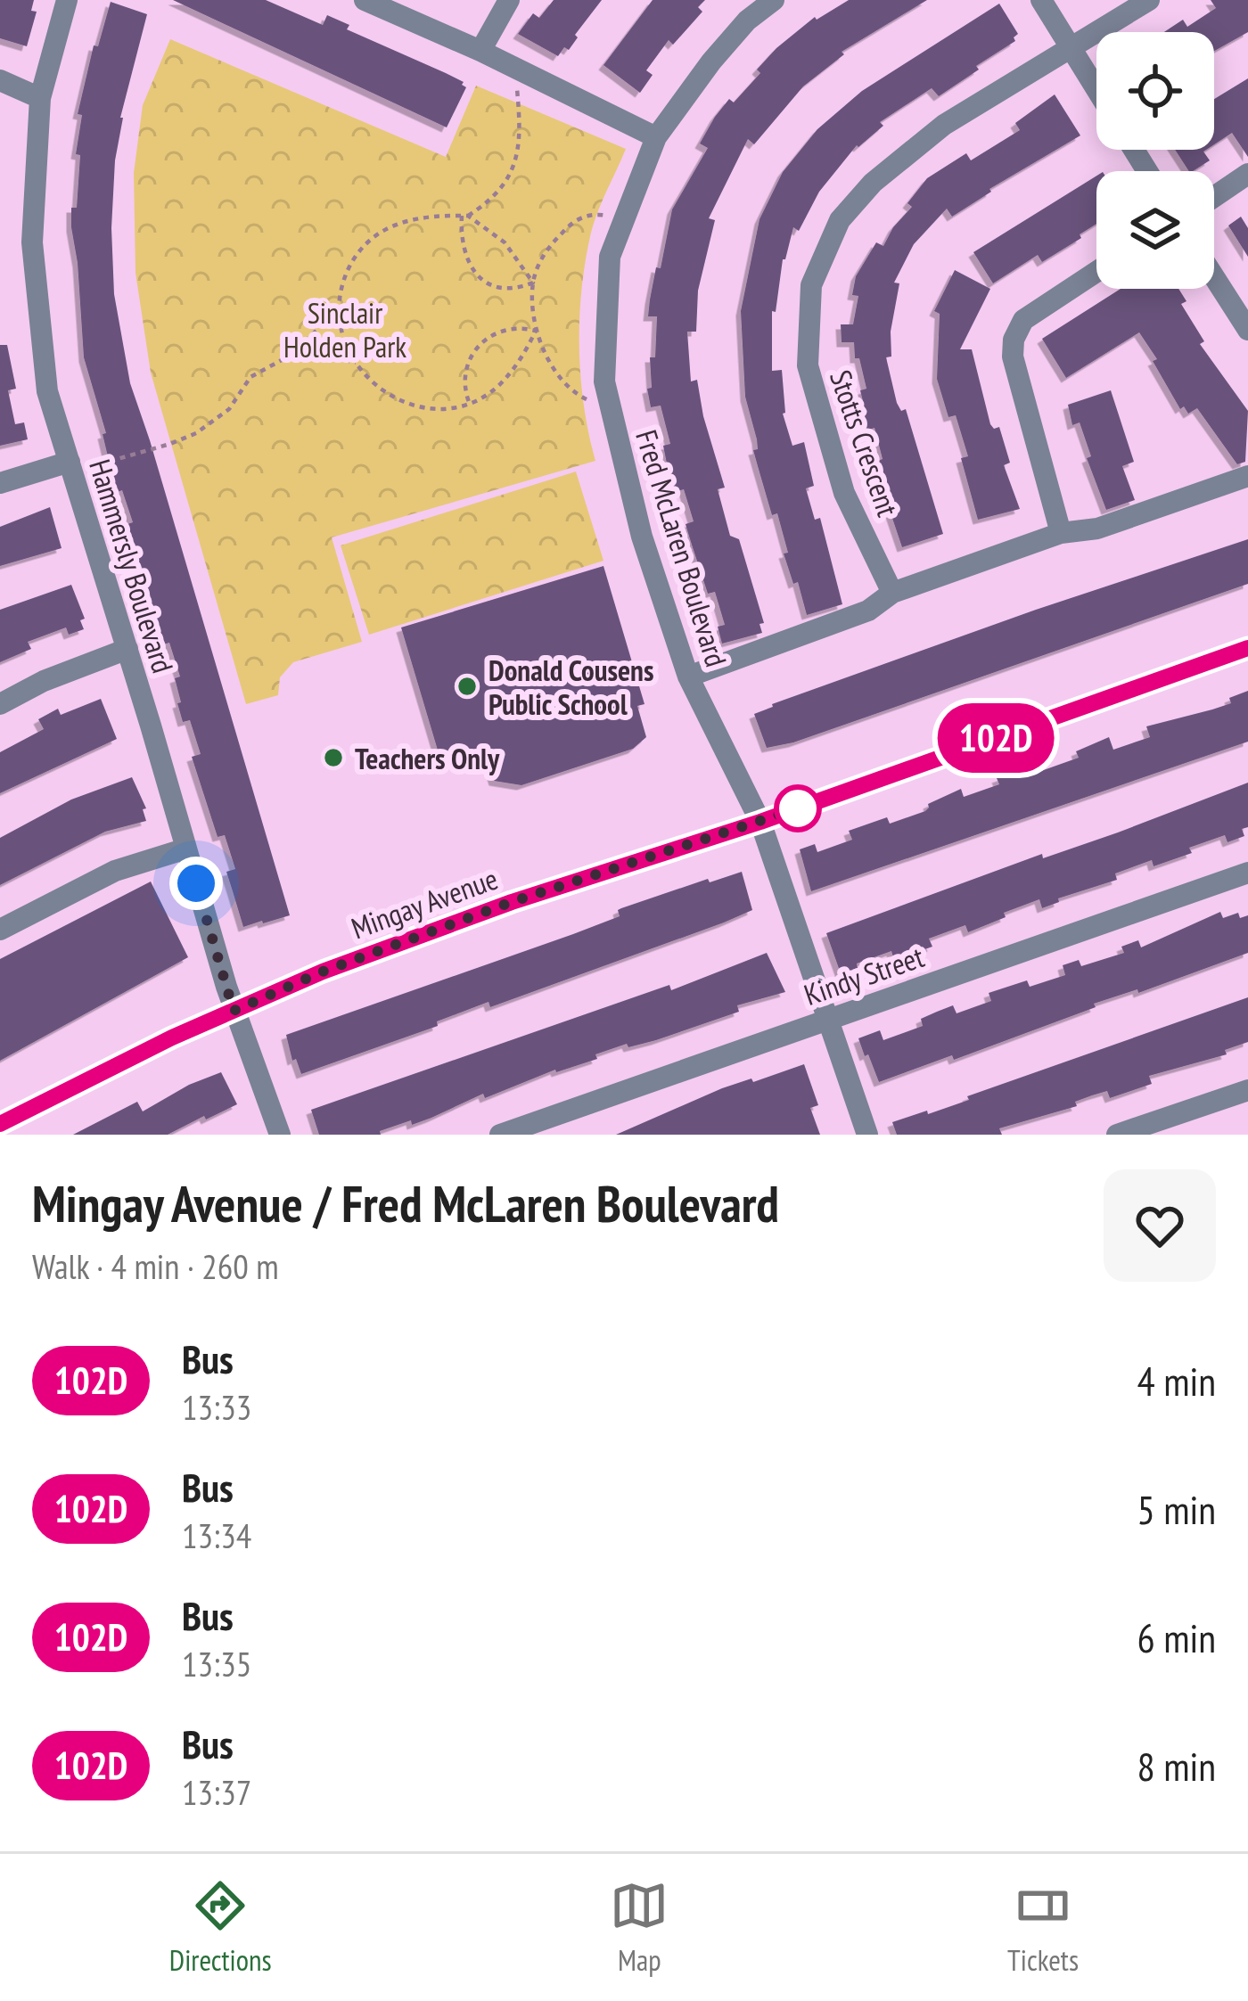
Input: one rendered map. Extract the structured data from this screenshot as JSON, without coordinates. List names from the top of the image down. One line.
{"streets":{"street":["Stotts Crescent","Fred McLaren Boulevard","Hammersly Boulevard","Mingay Avenue","Kindy Street"]},"crossings":[["Fred McLaren Boulevard","Mingay Avenue"],["Fred McLaren Boulevard","Kindy Street"],["Hammersly Boulevard","Mingay Avenue"]],"parks":["Sinclair Holden Park"],"places":["Donald Cousens Public School","Teachers Only"],"lines":["bus line 102D"],"page":{"on_map":"102D","heading":["Mingay Avenue / Fred McLaren Boulevard","Walk · 4 min · 260 m"],"list":[{"mark":"102D","name":"Bus","note":"13:33","value":"4 min"},{"mark":"102D","name":"Bus","note":"13:34","value":"5 min"},{"mark":"102D","name":"Bus","note":"13:35","value":"6 min"},{"mark":"102D","name":"Bus","note":"13:37","value":"8 min"}],"tabs":["Directions","Map","Tickets"]}}
